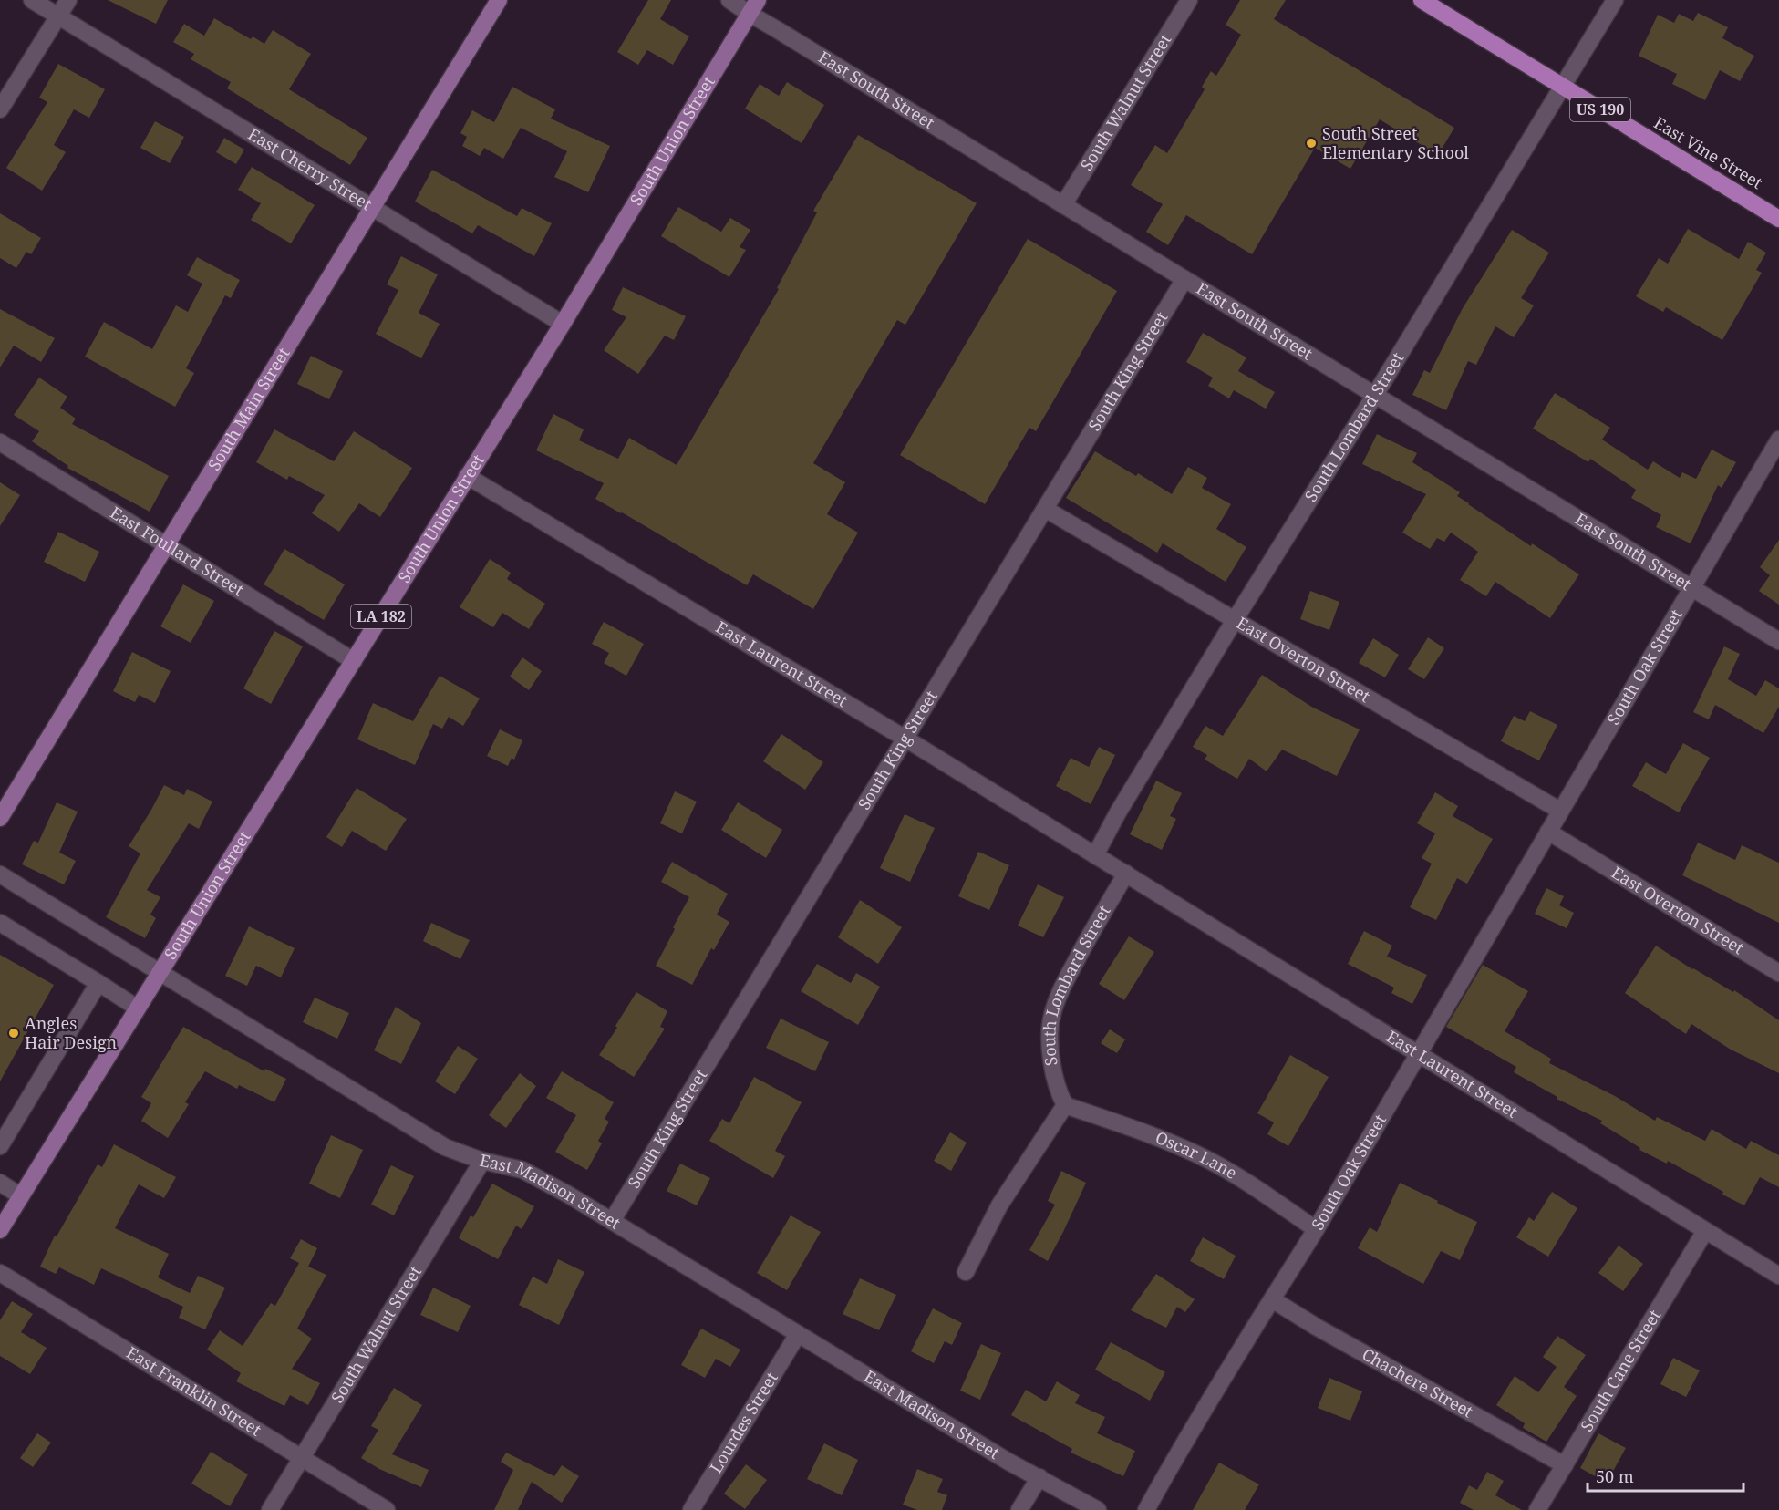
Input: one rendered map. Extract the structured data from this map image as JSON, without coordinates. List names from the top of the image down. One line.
{"streets":{"highway":["US 190","East Vine Street"],"main road":["South Union Street","South Main Street","LA 182"],"street":["East South Street","South Walnut Street","East Cherry Street","South King Street","South Lombard Street","East Foullard Street","East Overton Street","East Laurent Street","South Oak Street","Oscar Lane","East Madison Street","South Cane Street","Chachere Street","East Franklin Street","Lourdes Street"]},"crossings":[["East South Street","South Walnut Street"],["East South Street","South Union Street"],["East South Street","South King Street"],["East South Street","South Lombard Street"],["East South Street","South Oak Street"],["South Walnut Street","East Madison Street"],["South Walnut Street","East Franklin Street"],["South Union Street","East Cherry Street"],["South Union Street","East Foullard Street"],["South Union Street","East Laurent Street"],["South Union Street","East Madison Street"],["East Vine Street","South Lombard Street"],["East Cherry Street","South Main Street"],["South King Street","East Overton Street"],["South King Street","East Laurent Street"],["South King Street","East Madison Street"],["South Main Street","East Foullard Street"],["South Lombard Street","East Overton Street"],["South Lombard Street","East Laurent Street"],["South Lombard Street","Oscar Lane"],["East Overton Street","South Oak Street"],["East Laurent Street","South Oak Street"],["East Laurent Street","South Cane Street"],["South Oak Street","Oscar Lane"],["South Oak Street","Chachere Street"],["East Madison Street","Lourdes Street"],["South Cane Street","Chachere Street"]],"places":["South Street Elementary School","Angles Hair Design"],"scale_bar":"50 m"}
